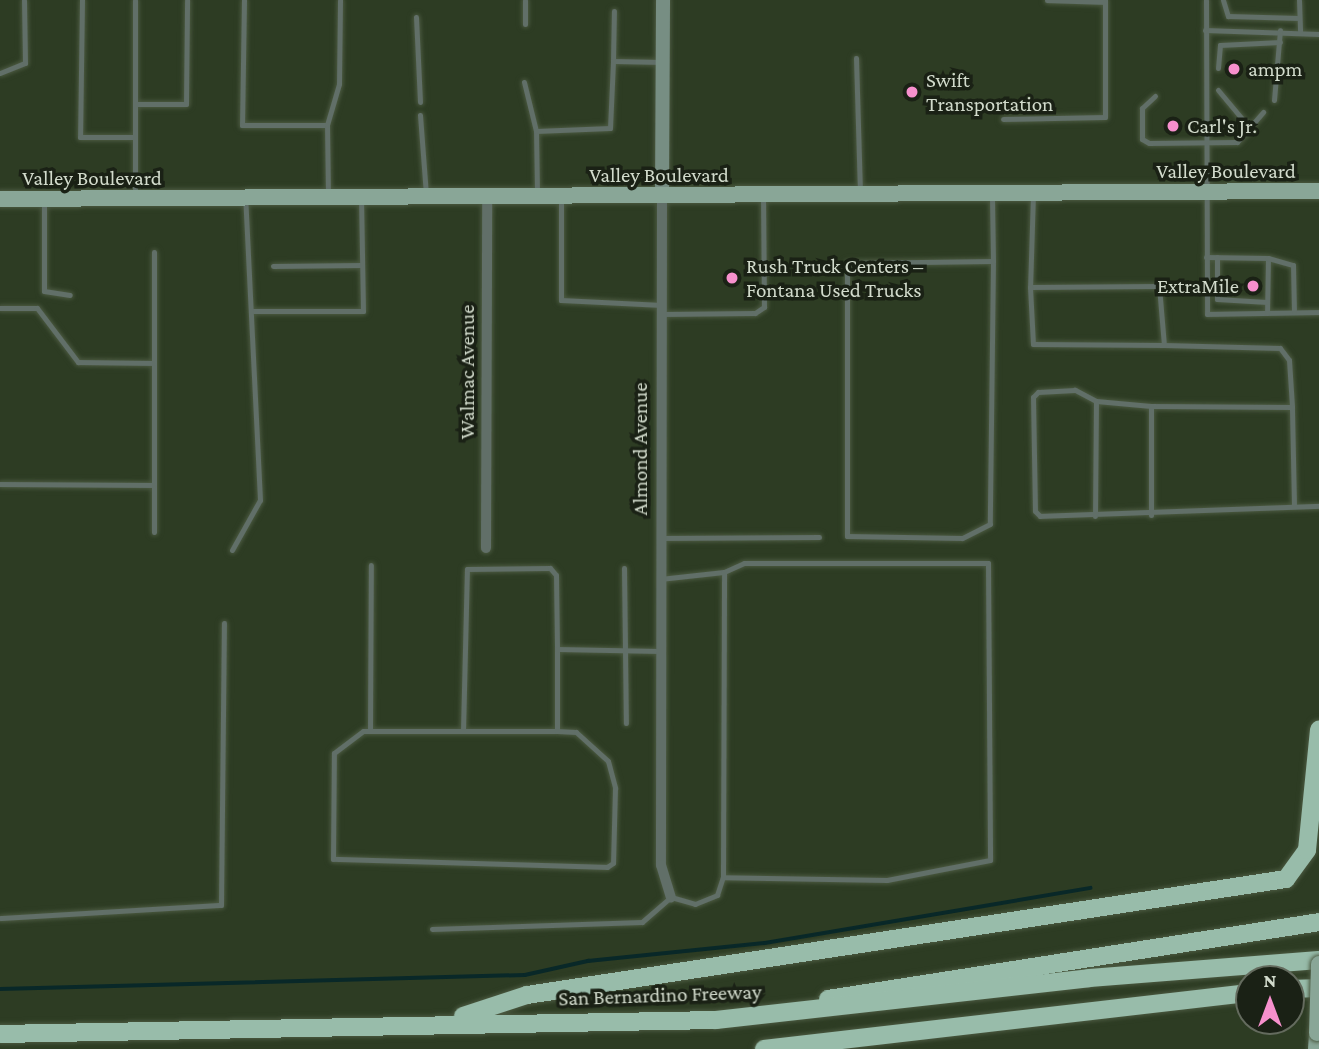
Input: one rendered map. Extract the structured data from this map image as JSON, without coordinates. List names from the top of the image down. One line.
{"streets":{"highway":["San Bernardino Freeway"],"main road":["Valley Boulevard"],"street":["Walmac Avenue","Almond Avenue"]},"crossings":[["Valley Boulevard","Walmac Avenue"],["Valley Boulevard","Almond Avenue"]],"places":["ampm","Swift Transportation","Carl's Jr.","Rush Truck Centers – Fontana Used Trucks","ExtraMile"],"north":"top"}
